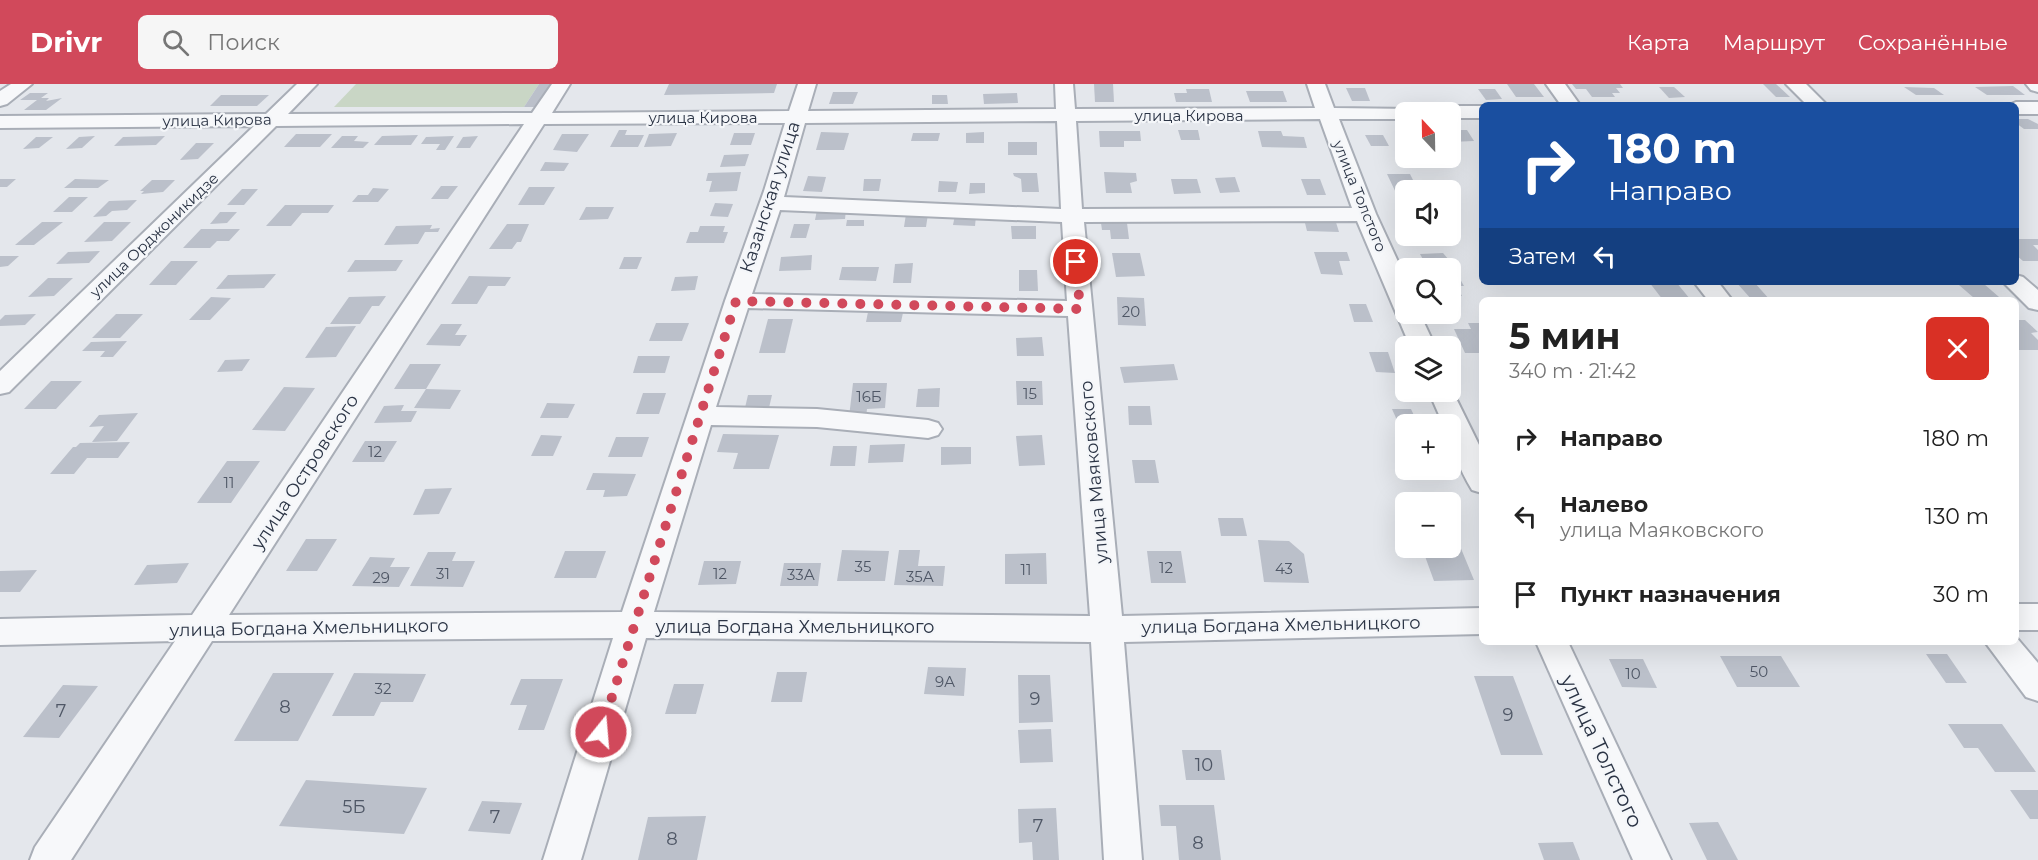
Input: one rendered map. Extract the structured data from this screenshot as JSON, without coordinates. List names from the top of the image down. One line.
{"streets":{"street":["улица Кирова","улица Толстого","Казанская улица","улица Орджоникидзе","улица Островского","улица Маяковского","улица Богдана Хмельницкого"]},"crossings":[["улица Кирова","улица Толстого"],["улица Кирова","Казанская улица"],["улица Кирова","улица Орджоникидзе"],["улица Кирова","улица Островского"],["улица Кирова","улица Маяковского"],["Казанская улица","улица Богдана Хмельницкого"],["улица Островского","улица Богдана Хмельницкого"],["улица Маяковского","улица Богдана Хмельницкого"]],"house_numbers":["20","15","16Б","12","11","35","12","43","11","31","12","33А","35А","29","50","10","9А","32","9","8","7","9","10","5Б","7","7","8","8"],"north":"top","page":{"header":"Drivr","search":"Поиск","nav":["Карта","Маршрут","Сохранённые"],"map_buttons":["+","−"],"turn":["180 m","Направо"],"then":"Затем","heading":["5 мин","340 m · 21:42"],"list":[{"name":"Направо","value":"180 m"},{"name":"Налево","note":"улица Маяковского","value":"130 m"},{"name":"Пункт назначения","value":"30 m"}]}}
